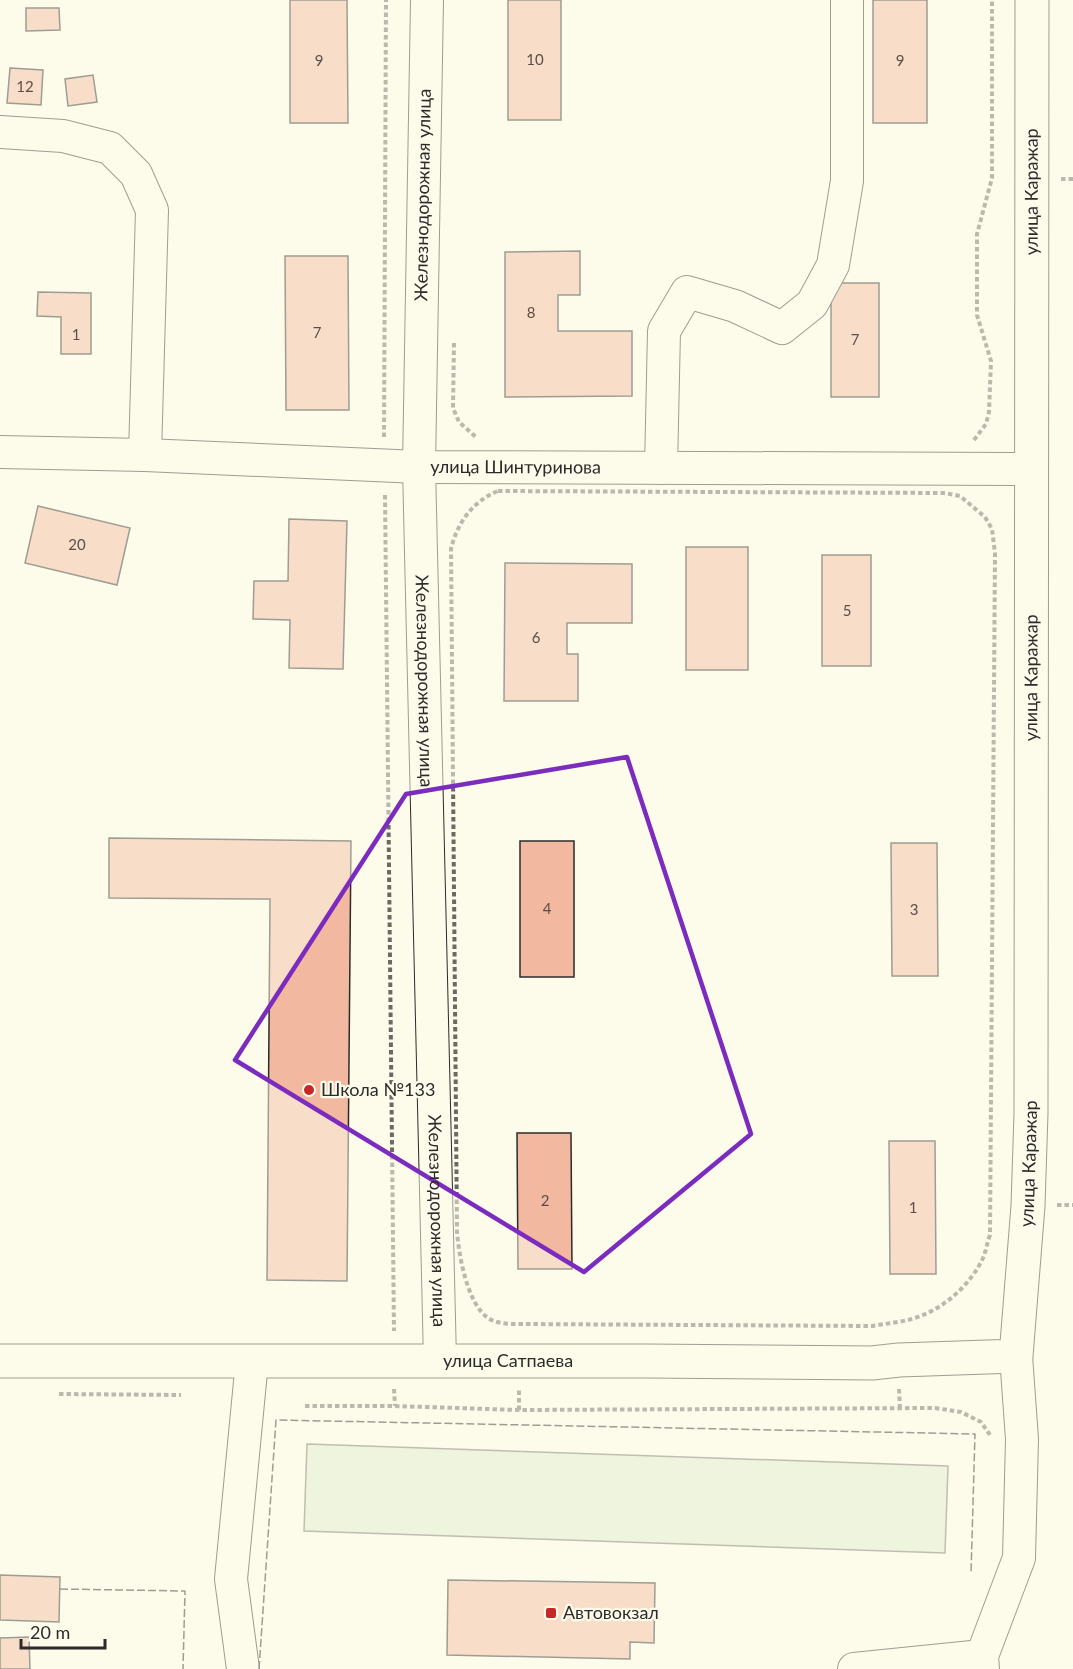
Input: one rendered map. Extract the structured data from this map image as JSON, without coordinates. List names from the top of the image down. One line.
{"streets":{"main road":["улица Каражар","улица Сатпаева"],"street":["Железнодорожная улица","улица Шинтуринова"]},"crossings":[["улица Каражар","улица Шинтуринова"],["улица Каражар","улица Сатпаева"],["Железнодорожная улица","улица Шинтуринова"],["Железнодорожная улица","улица Сатпаева"]],"places":{"other":["Школа №133"],"transit":["Автовокзал"]},"house_numbers":["10","9","9","12","8","7","1","7","20","5","6","4","3","2","1"],"scale_bar":"20 m"}
